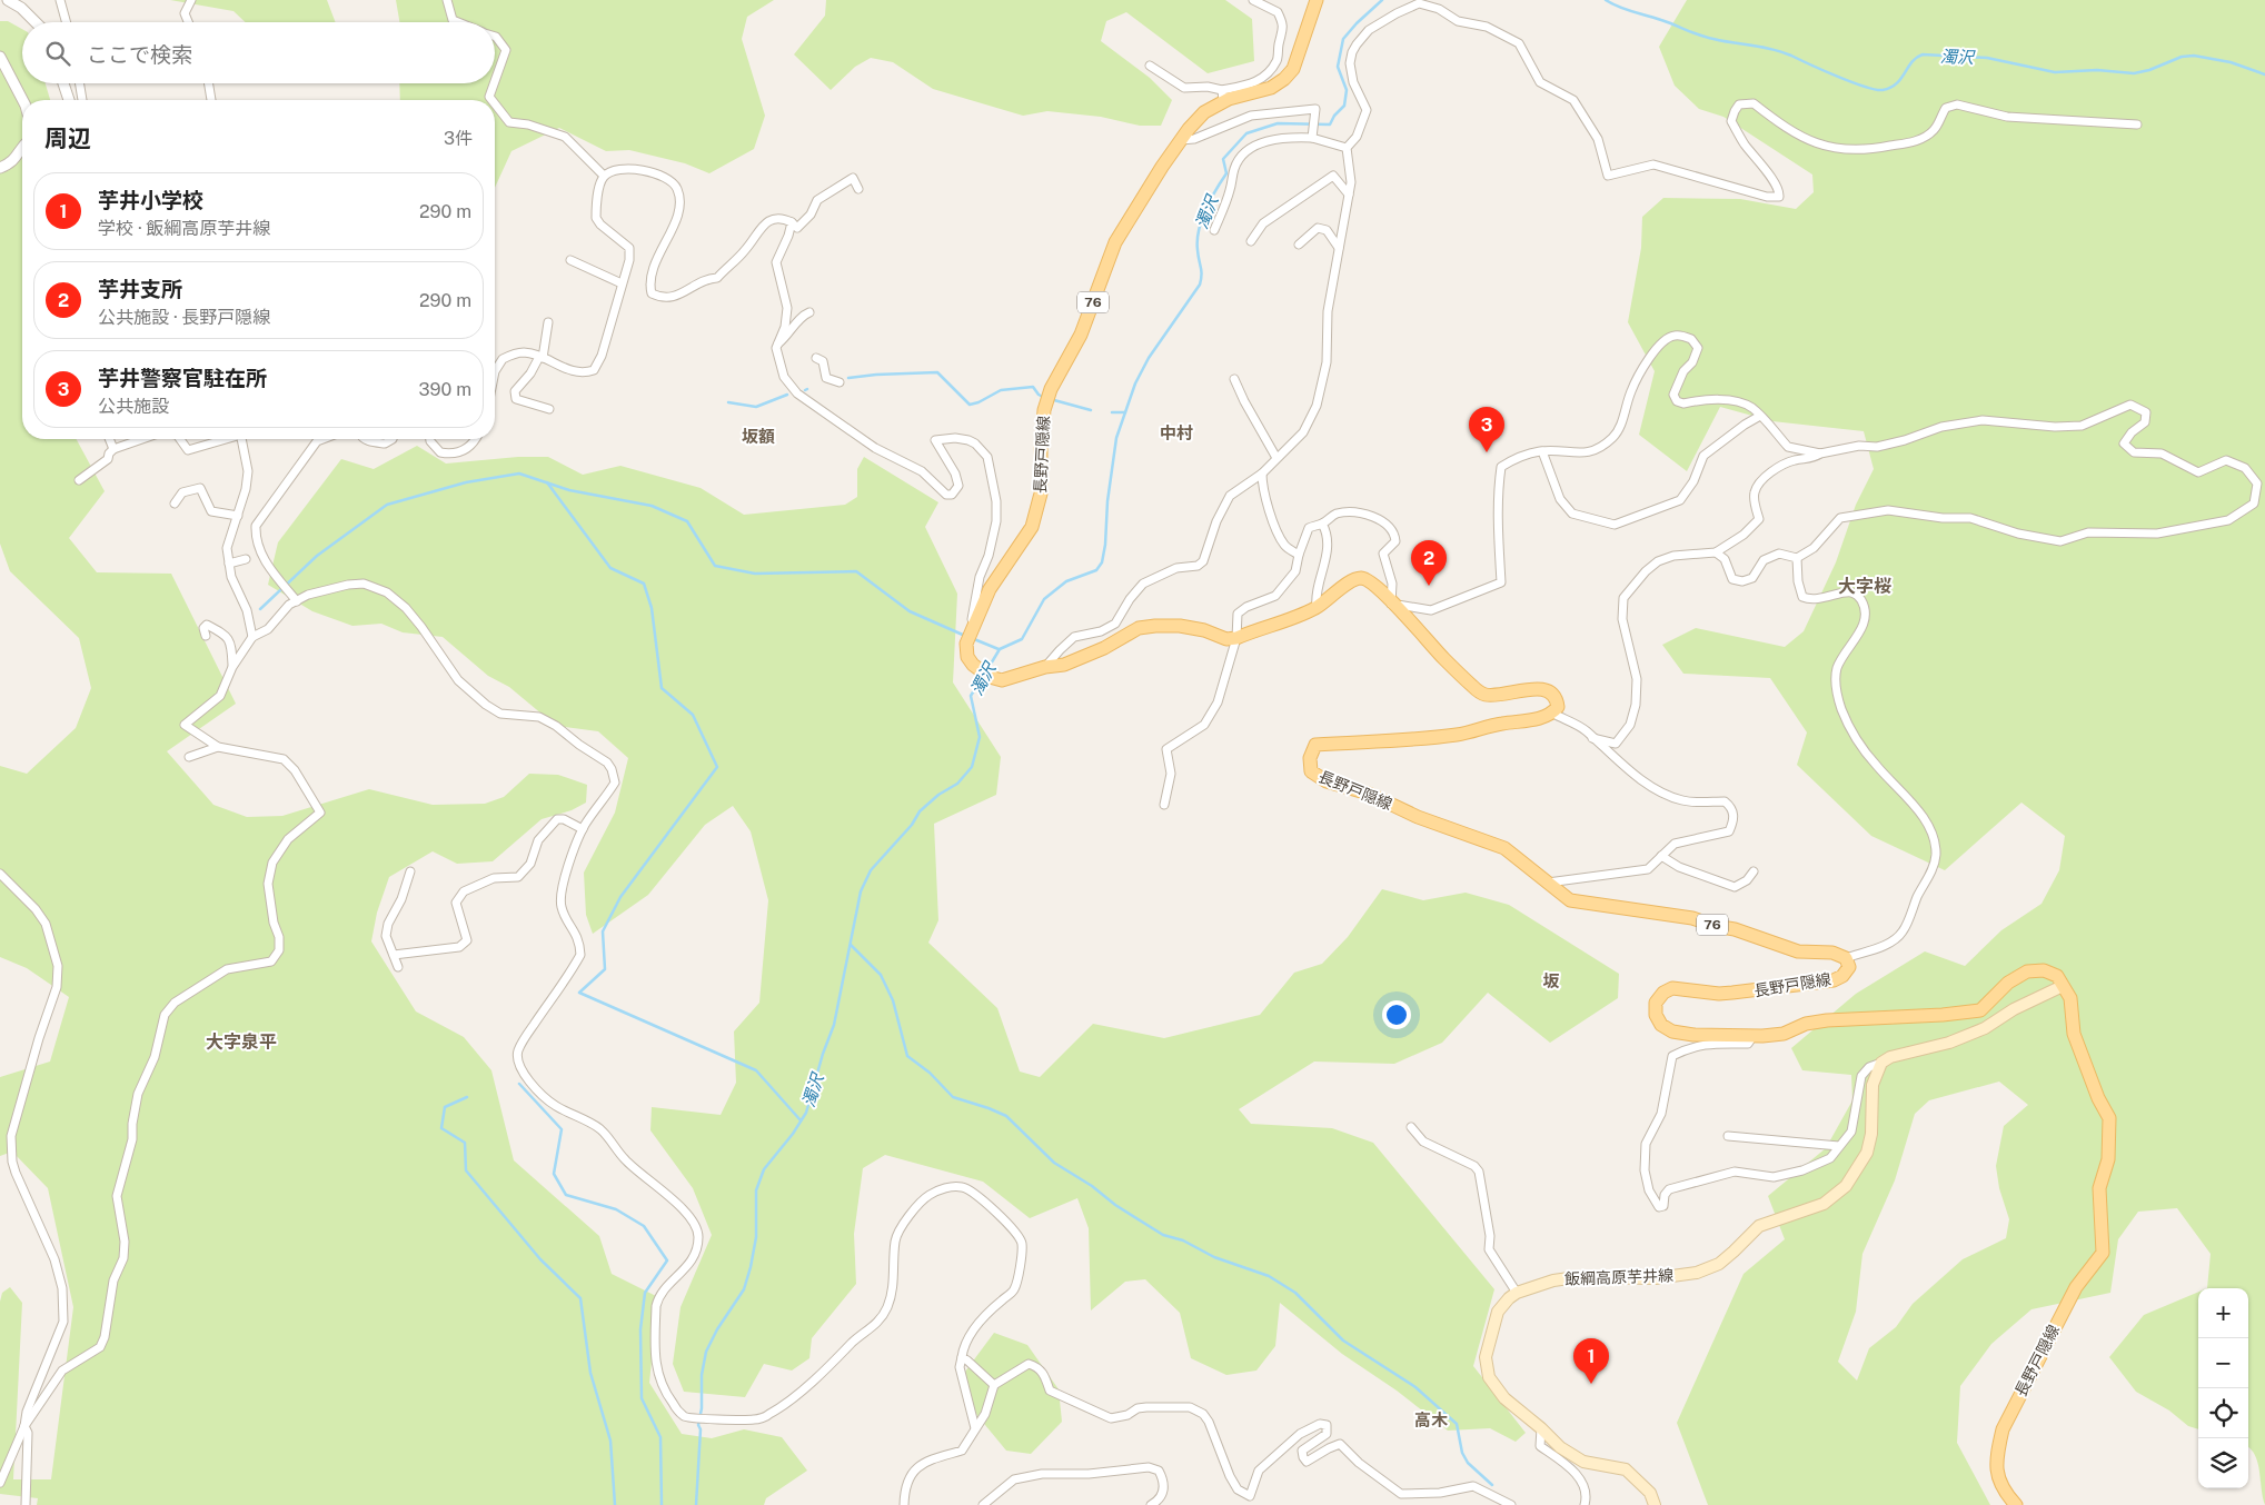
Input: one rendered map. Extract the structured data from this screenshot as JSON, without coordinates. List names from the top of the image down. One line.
{"streets":{"main road":["76","長野戸隠線","飯綱高原芋井線"]},"districts":["中村","坂額","大字桜","坂","大字泉平","高木"],"water":["濁沢"],"page":{"search":"ここで検索","heading":["周辺","3件"],"list":[{"mark":"1","name":"芋井小学校","note":"学校 · 飯綱高原芋井線","value":"290 m"},{"mark":"2","name":"芋井支所","note":"公共施設 · 長野戸隠線","value":"290 m"},{"mark":"3","name":"芋井警察官駐在所","note":"公共施設","value":"390 m"}],"pins":["3","2","1"],"map_buttons":["+","−"]}}
